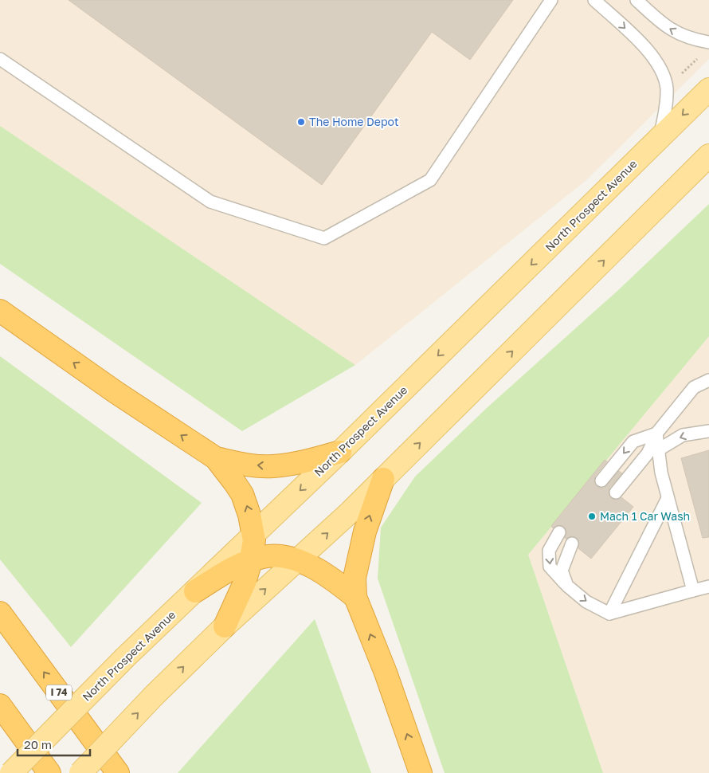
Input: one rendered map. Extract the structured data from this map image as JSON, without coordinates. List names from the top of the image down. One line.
{"streets":{"highway":["I 74"],"main road":["North Prospect Avenue"]},"places":["The Home Depot","Mach 1 Car Wash"],"scale_bar":"20 m"}
